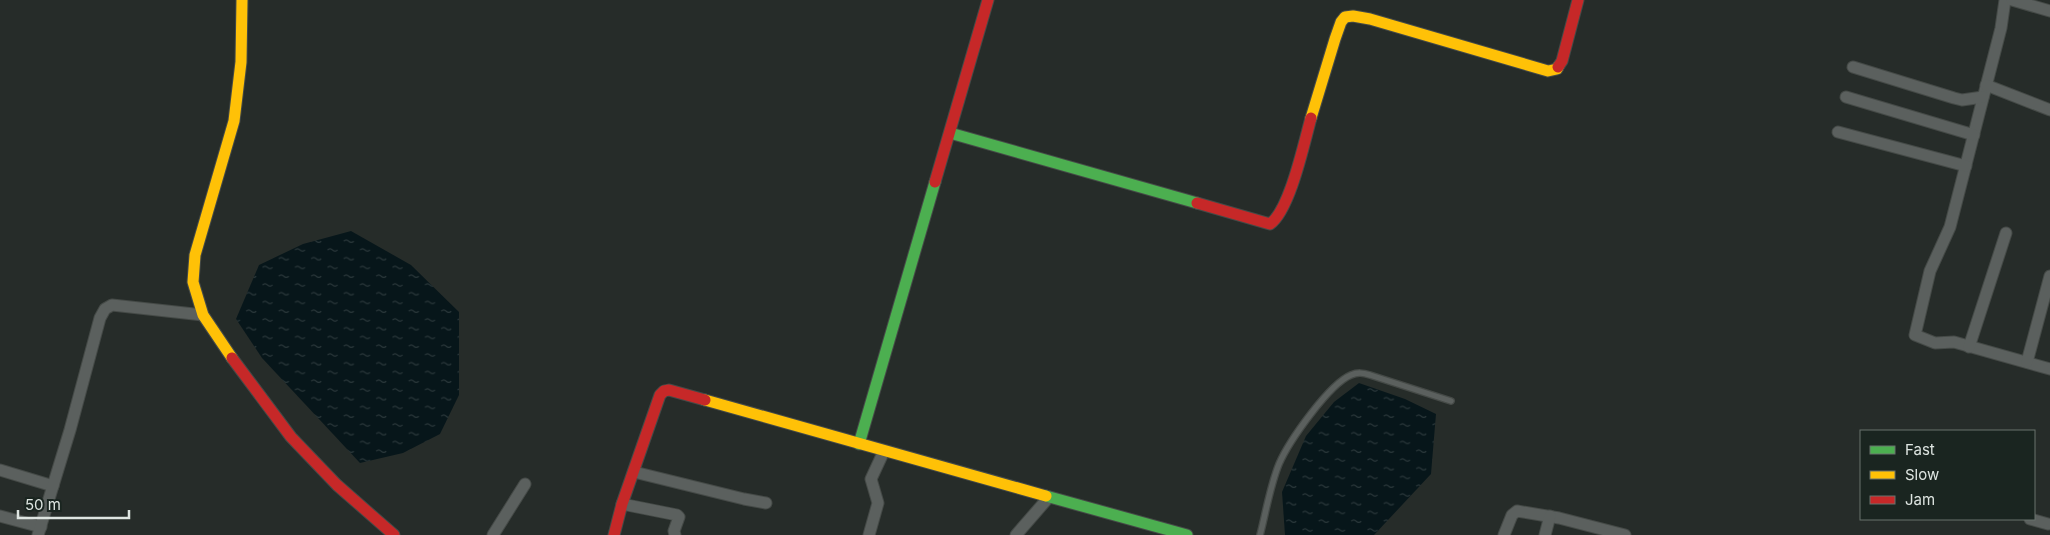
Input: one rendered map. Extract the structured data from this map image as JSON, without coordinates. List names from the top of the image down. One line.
{"legend":["Fast","Slow","Jam"],"scale_bar":"50 m"}
